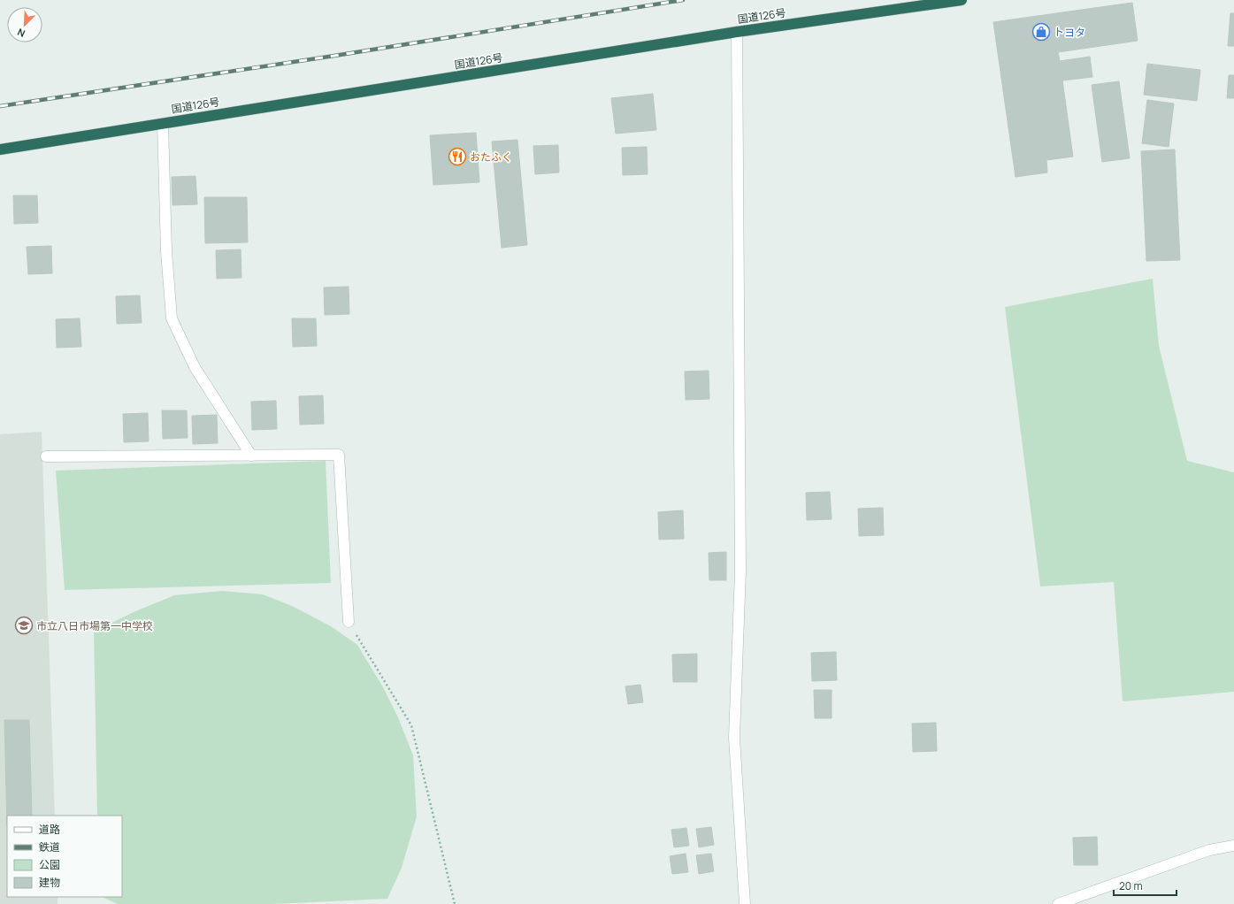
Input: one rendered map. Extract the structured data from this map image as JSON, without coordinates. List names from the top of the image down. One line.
{"streets":{"highway":["国道126号"]},"places":{"shop":["トヨタ"],"restaurant":["おたふく"],"school or university":["市立八日市場第一中学校"]},"legend":["道路","鉄道","公園","建物"],"scale_bar":"20 m","north":"bottom left"}
